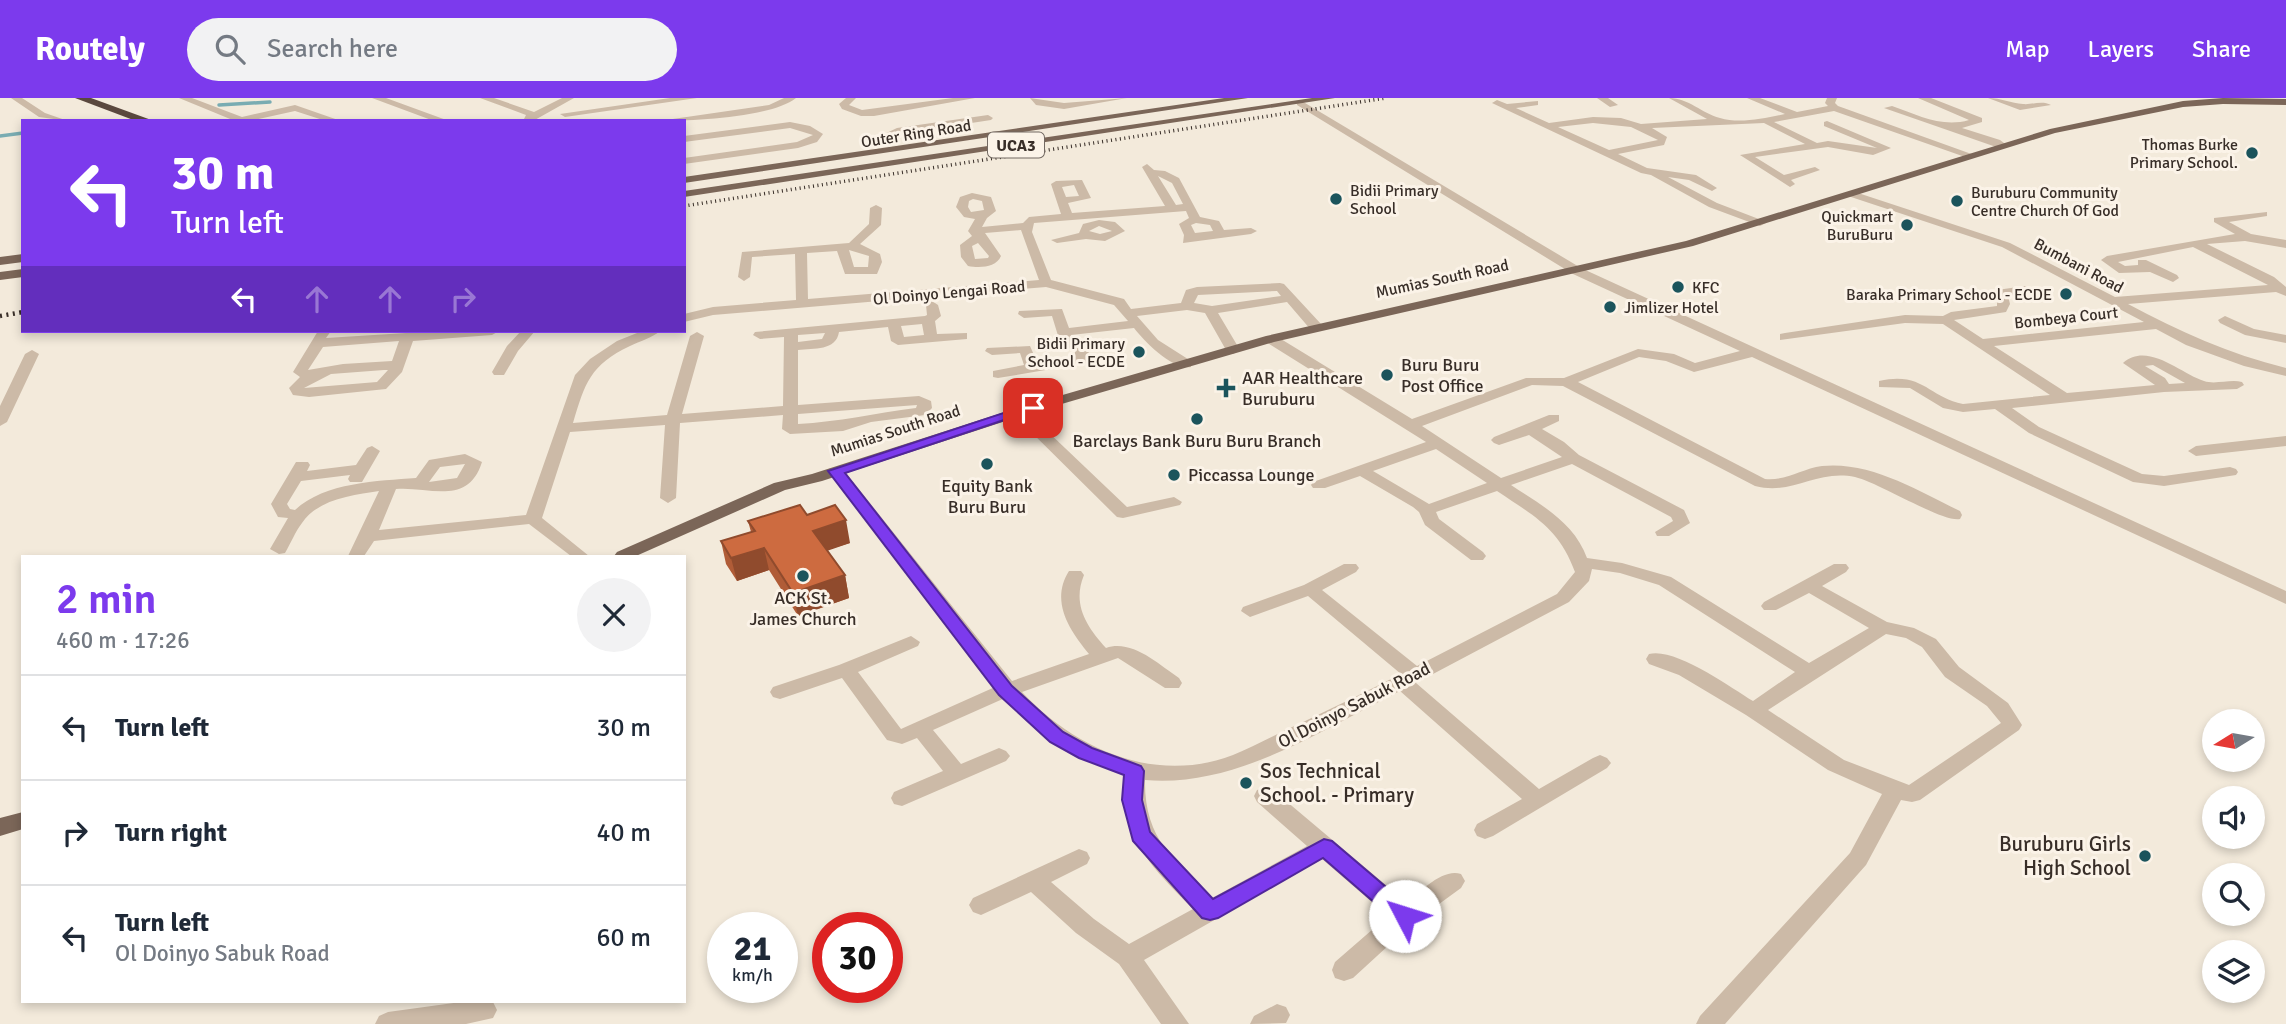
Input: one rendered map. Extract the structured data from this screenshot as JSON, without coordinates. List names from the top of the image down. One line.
{"streets":{"main road":["Outer Ring Road","UCA3","Mumias South Road"],"street":["Bumbani Road","Ol Doinyo Lengai Road","Bombeya Court","Ol Doinyo Sabuk Road"]},"crossings":[["Bumbani Road","Mumias South Road"],["Bumbani Road","Bombeya Court"],["Mumias South Road","Ol Doinyo Lengai Road"],["Mumias South Road","Ol Doinyo Sabuk Road"]],"places":{"other":["Thomas Burke Primary School.","Bidii Primary School","Buruburu Community Centre Church Of God","Quickmart BuruBuru","KFC","Baraka Primary School - ECDE","Jimlizer Hotel","Bidii Primary School - ECDE","Buru Buru Post Office","Barclays Bank Buru Buru Branch","Equity Bank Buru Buru","Piccassa Lounge","ACK St. James Church","Sos Technical School. - Primary","Buruburu Girls High School"],"health":["AAR Healthcare Buruburu"]},"north":"left","page":{"header":"Routely","search":"Search here","nav":["Map","Layers","Share"],"turn":["30 m","Turn left"],"heading":["2 min","460 m · 17:26"],"list":[{"name":"Turn left","value":"30 m"},{"name":"Turn right","value":"40 m"},{"name":"Turn left","note":"Ol Doinyo Sabuk Road","value":"60 m"}],"speed":"21 km/h","limit":"30"}}
